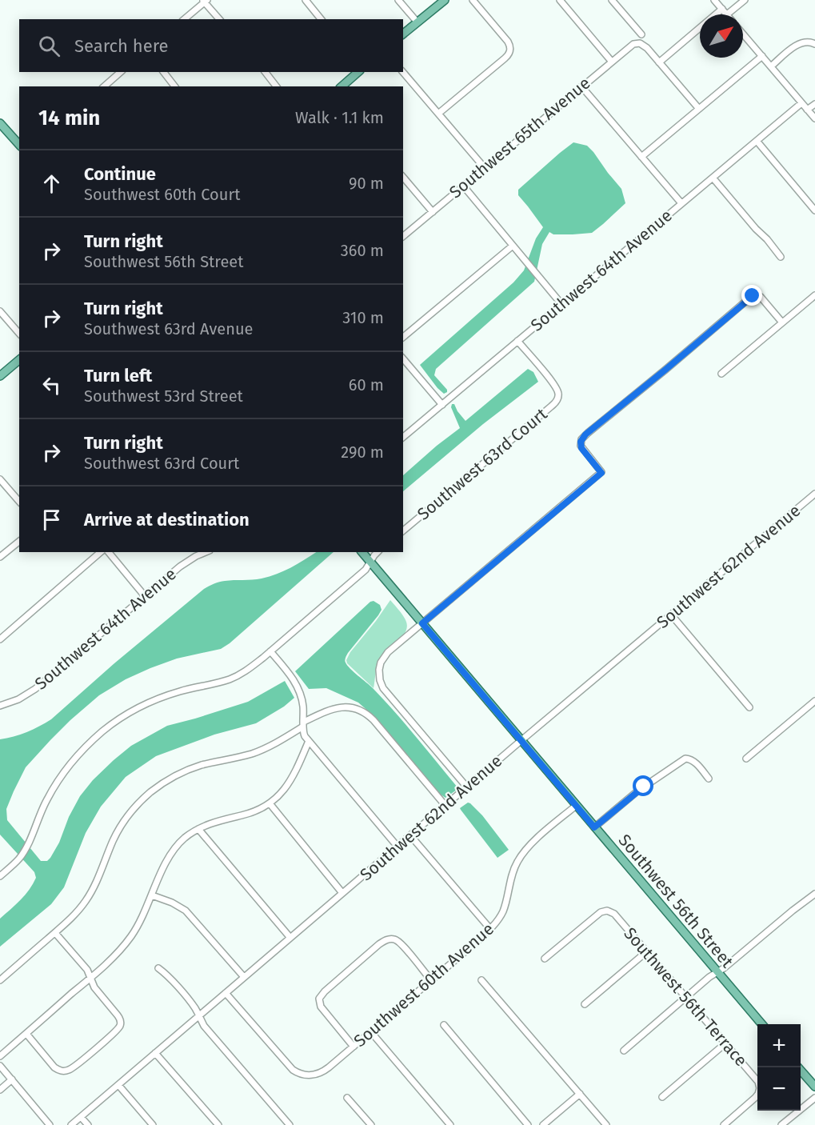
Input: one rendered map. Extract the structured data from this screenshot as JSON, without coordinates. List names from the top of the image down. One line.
{"streets":{"main road":["Southwest 56th Street"],"street":["Southwest 65th Avenue","Southwest 64th Avenue","Southwest 63rd Court","Southwest 62nd Avenue","Southwest 60th Avenue","Southwest 56th Terrace"]},"crossings":[["Southwest 64th Avenue","Southwest 63rd Court"],["Southwest 62nd Avenue","Southwest 56th Street"],["Southwest 62nd Avenue","Southwest 60th Avenue"],["Southwest 56th Street","Southwest 60th Avenue"]],"north":"top right","page":{"search":"Search here","heading":["14 min","Walk · 1.1 km"],"list":[["Continue","Southwest 60th Court","90 m"],["Turn right","Southwest 56th Street","360 m"],["Turn right","Southwest 63rd Avenue","310 m"],["Turn left","Southwest 53rd Street","60 m"],["Turn right","Southwest 63rd Court","290 m"],"Arrive at destination"],"map_buttons":["+","−"]}}
